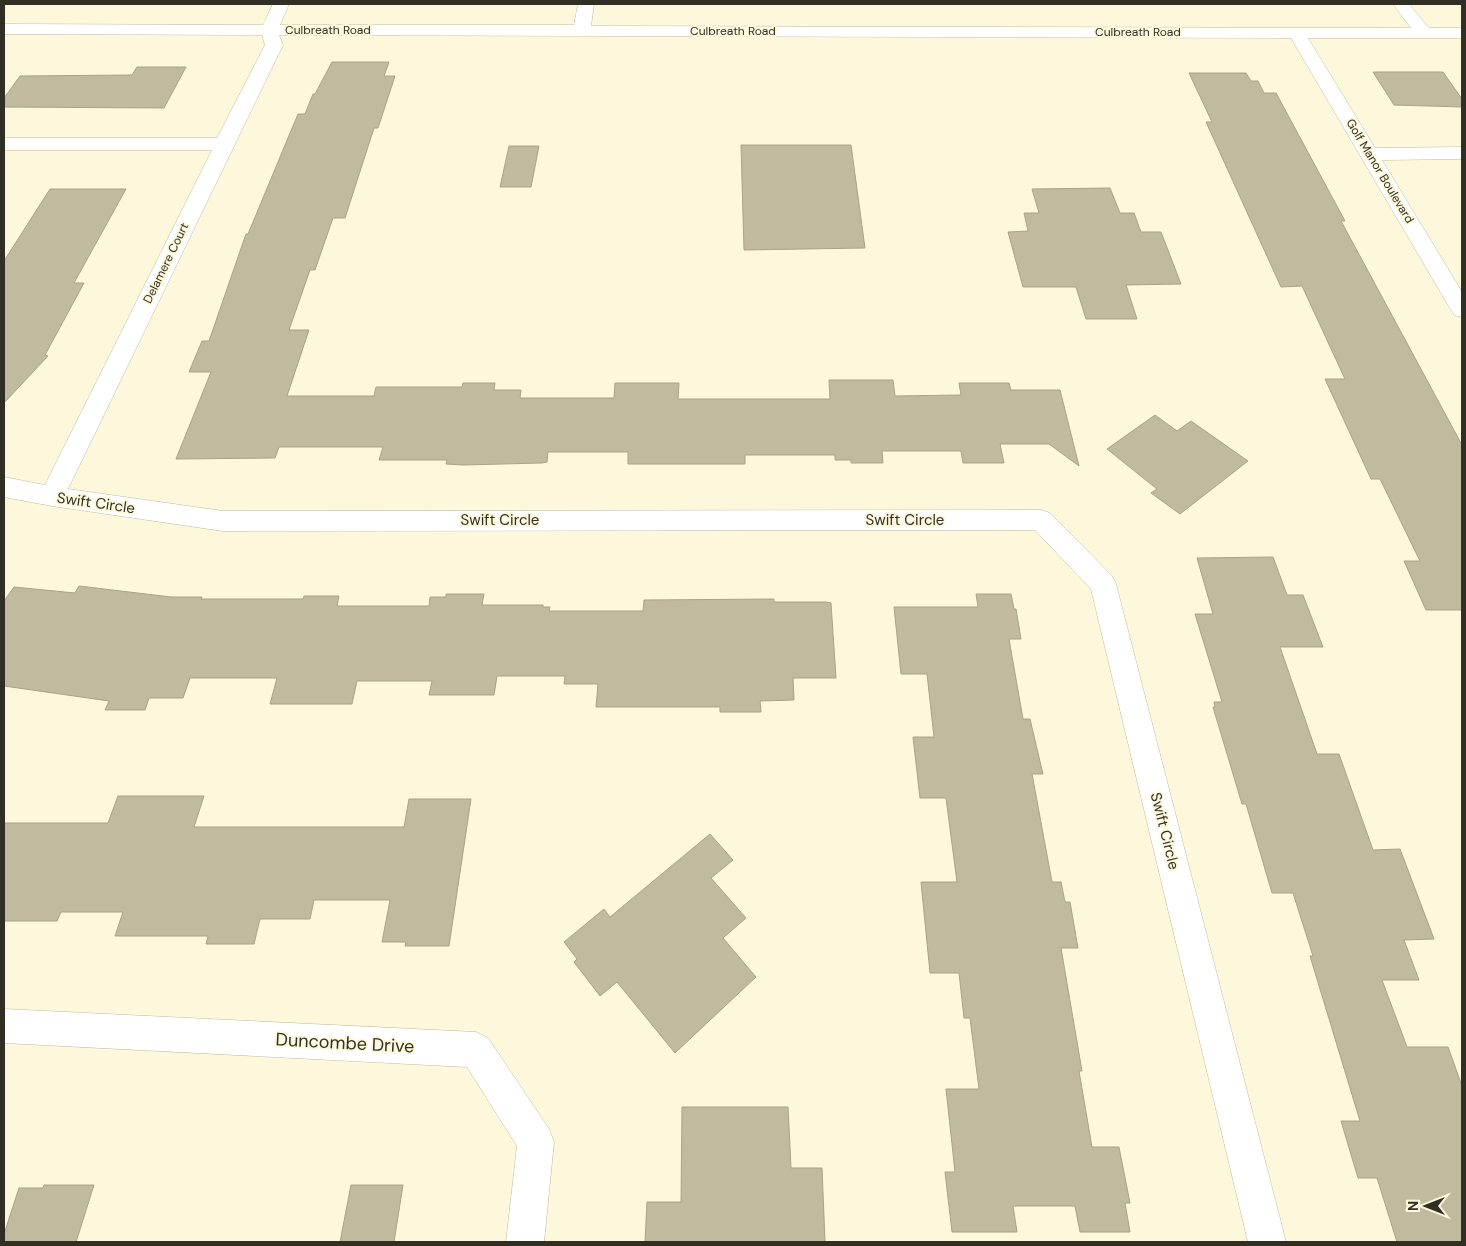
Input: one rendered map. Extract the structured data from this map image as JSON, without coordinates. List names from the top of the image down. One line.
{"streets":{"street":["Culbreath Road","Golf Manor Boulevard","Delamere Court","Swift Circle","Duncombe Drive"]},"crossings":[["Culbreath Road","Golf Manor Boulevard"],["Culbreath Road","Delamere Court"],["Delamere Court","Swift Circle"]],"north":"left"}
